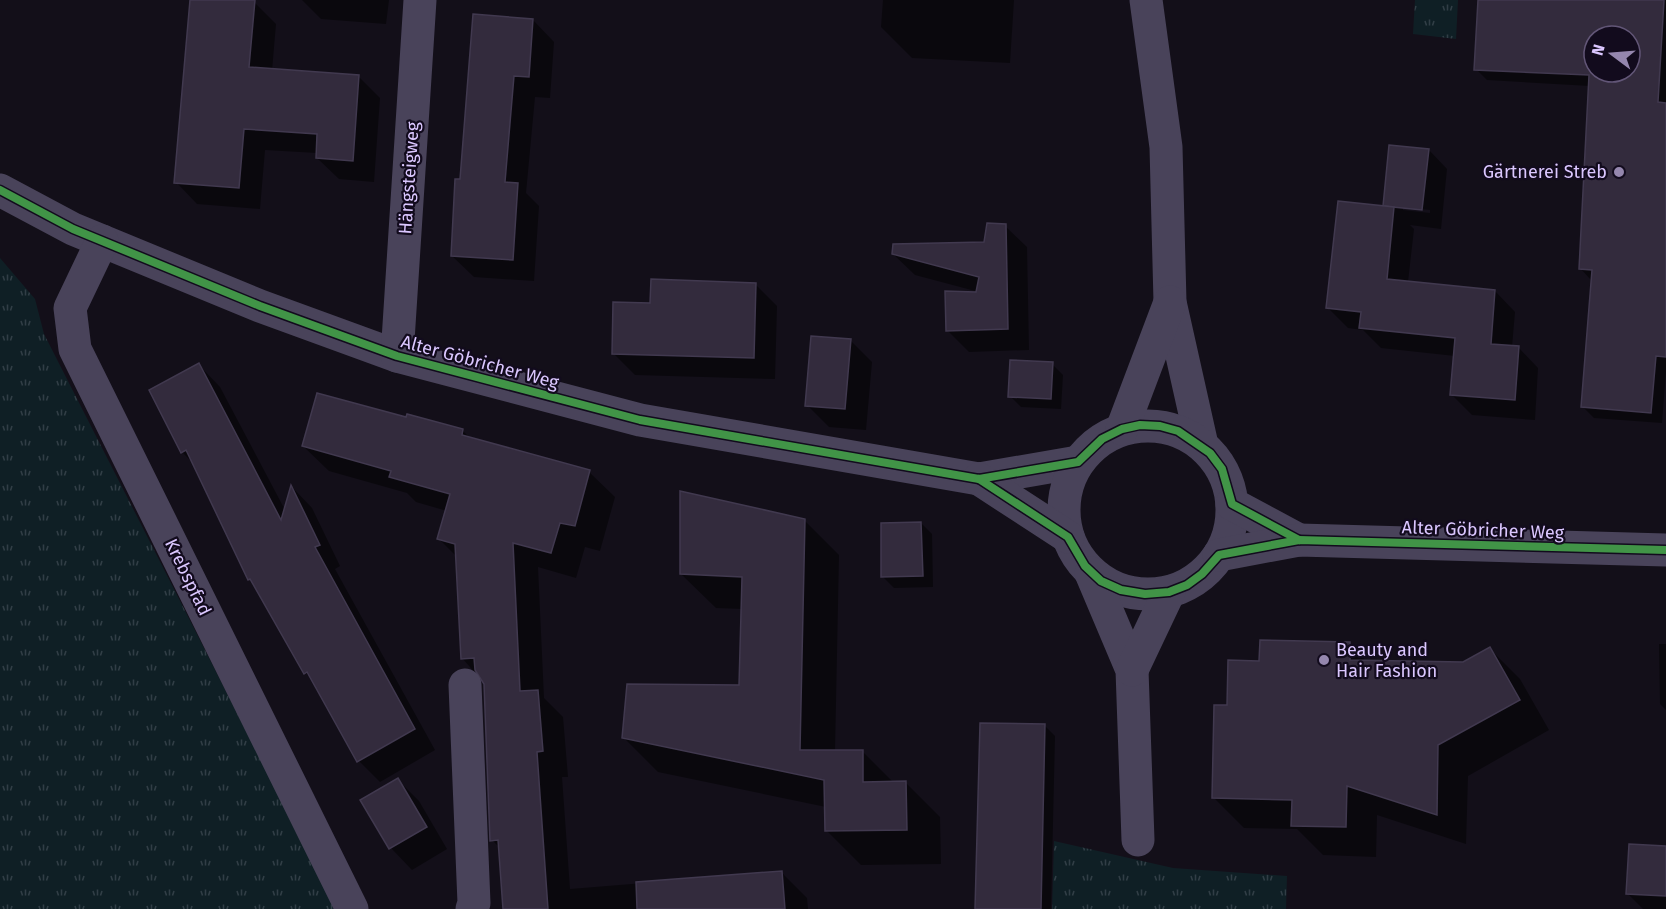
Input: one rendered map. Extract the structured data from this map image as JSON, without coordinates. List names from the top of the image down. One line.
{"streets":{"street":["Hängsteigweg","Alter Göbricher Weg","Krebspfad"]},"crossings":[["Hängsteigweg","Alter Göbricher Weg"],["Alter Göbricher Weg","Krebspfad"]],"places":["Gärtnerei Streb","Beauty and Hair Fashion"],"north":"left"}
